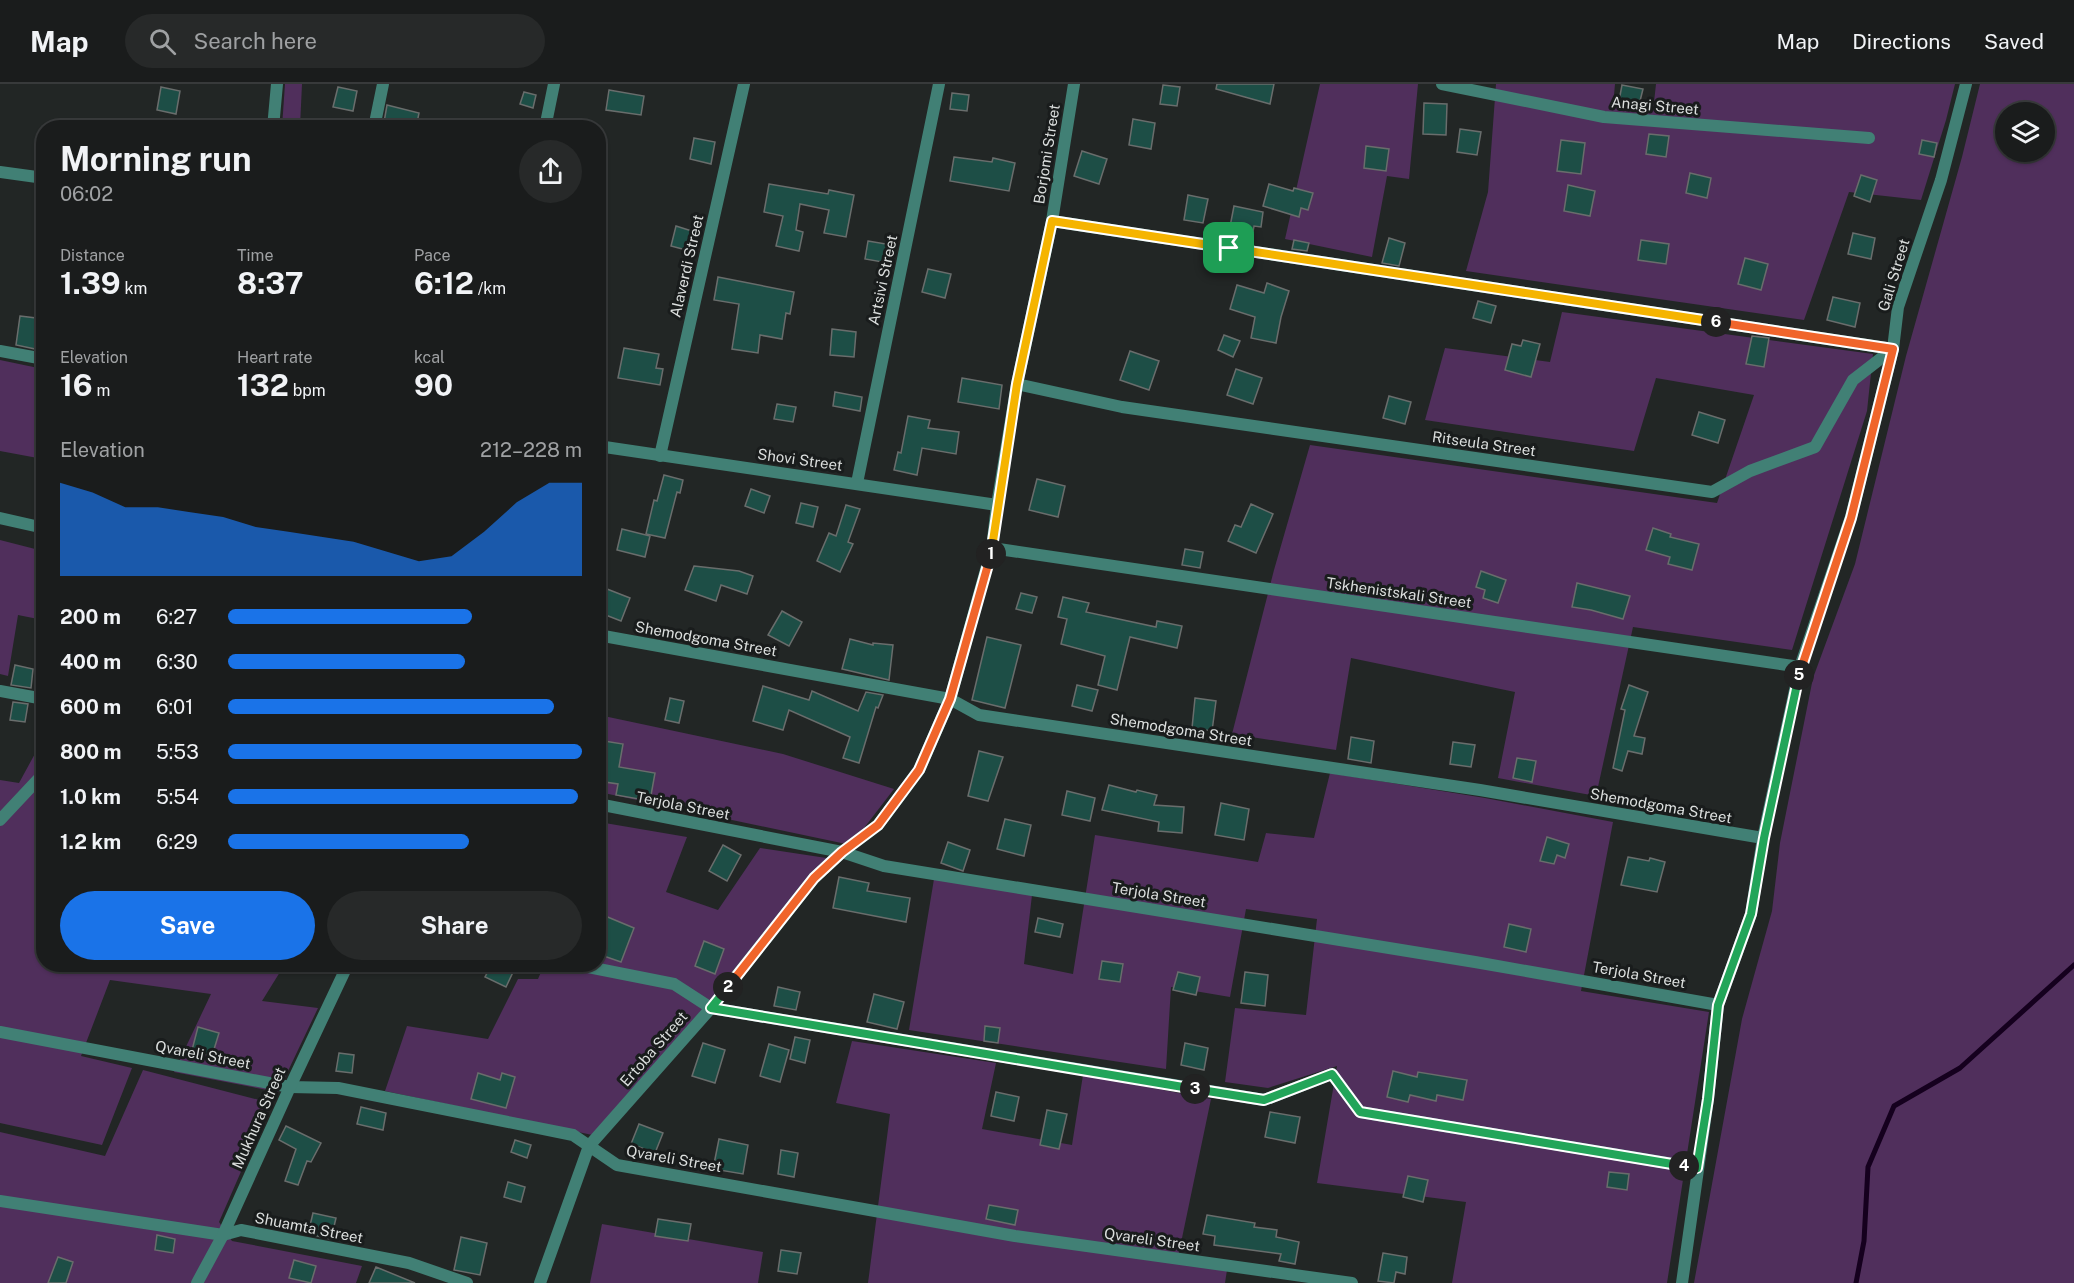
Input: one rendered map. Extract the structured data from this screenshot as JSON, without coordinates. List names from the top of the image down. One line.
{"streets":{"street":["Anagi Street","Borjomi Street","Alaverdi Street","Gali Street","Artsivi Street","Ritseula Street","Shovi Street","Tskhenistskali Street","Shemodgoma Street","Terjola Street","Ertoba Street","Qvareli Street","Mukhura Street","Shuamta Street"]},"crossings":[["Borjomi Street","Ritseula Street"],["Borjomi Street","Shovi Street"],["Borjomi Street","Tskhenistskali Street"],["Borjomi Street","Ertoba Street"],["Alaverdi Street","Shovi Street"],["Gali Street","Ritseula Street"],["Gali Street","Tskhenistskali Street"],["Gali Street","Shemodgoma Street"],["Gali Street","Terjola Street"],["Artsivi Street","Shovi Street"],["Tskhenistskali Street","Ertoba Street"],["Shemodgoma Street","Ertoba Street"],["Terjola Street","Ertoba Street"],["Ertoba Street","Qvareli Street"],["Qvareli Street","Mukhura Street"],["Mukhura Street","Shuamta Street"]],"page":{"header":"Map","search":"Search here","nav":["Map","Directions","Saved"],"heading":["Morning run","06:02"],"stats":[["Distance","1.39 km"],["Time","8:37"],["Pace","6:12 /km"],["Elevation","16 m"],["Heart rate","132 bpm"],["kcal","90"]],"pins":["6","1","5","2","3","4"],"chart":["Elevation","212–228 m"],"list":[{"name":"200 m","note":"6:27"},{"name":"400 m","note":"6:30"},{"name":"600 m","note":"6:01"},{"name":"800 m","note":"5:53"},{"name":"1.0 km","note":"5:54"},{"name":"1.2 km","note":"6:29"}],"buttons":["Save","Share"]}}
